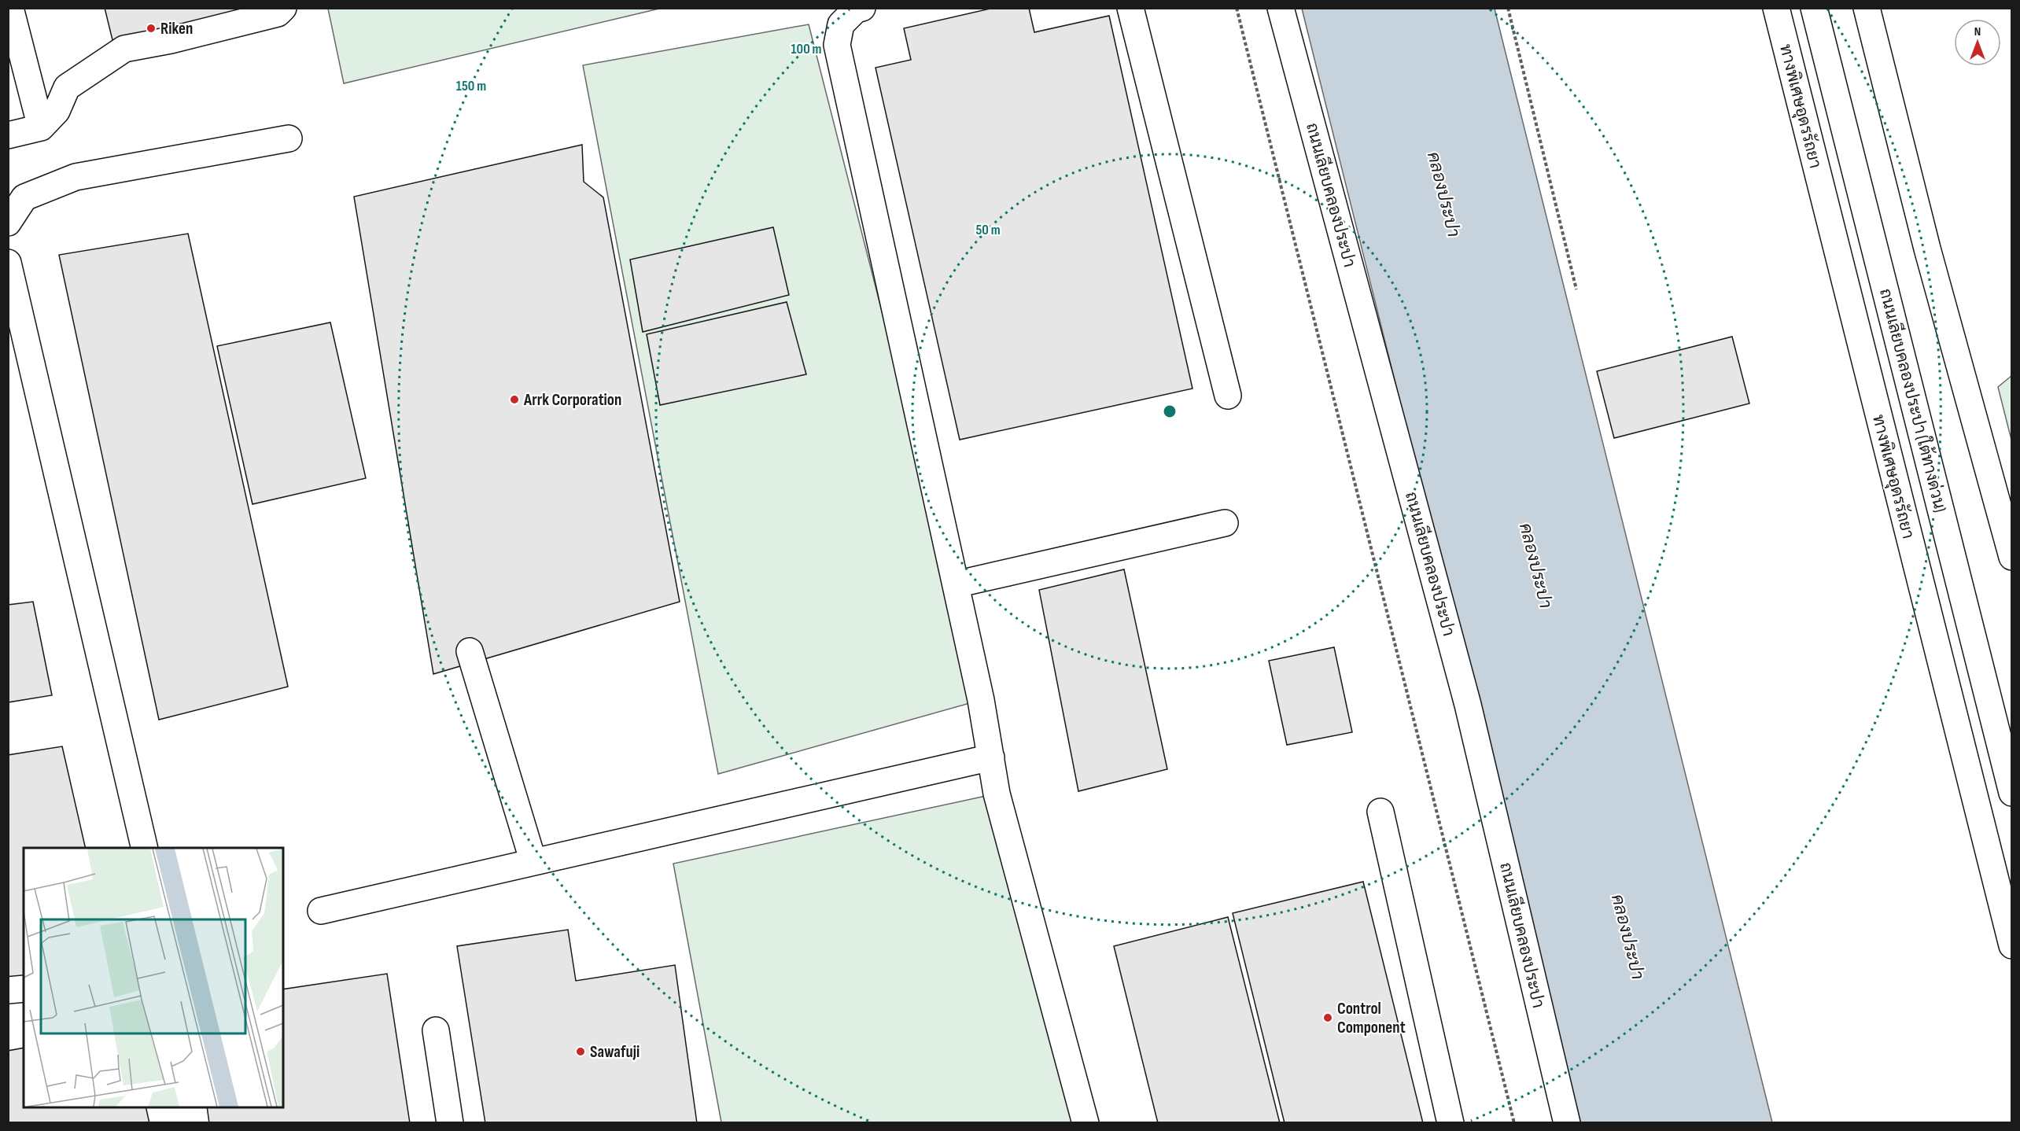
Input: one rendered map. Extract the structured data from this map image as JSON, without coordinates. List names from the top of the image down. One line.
{"streets":{"main road":["ทางพิเศษอุดรรัถยา","ถนนเลียบคลองประปา","ถนนเลียบคลองประปา (ใต้ทางด่วน)"]},"water":["คลองประปา"],"places":["Riken","Arrk Corporation","Control Component","Sawafuji"],"north":"top","rings":["100 m","150 m","50 m"]}
